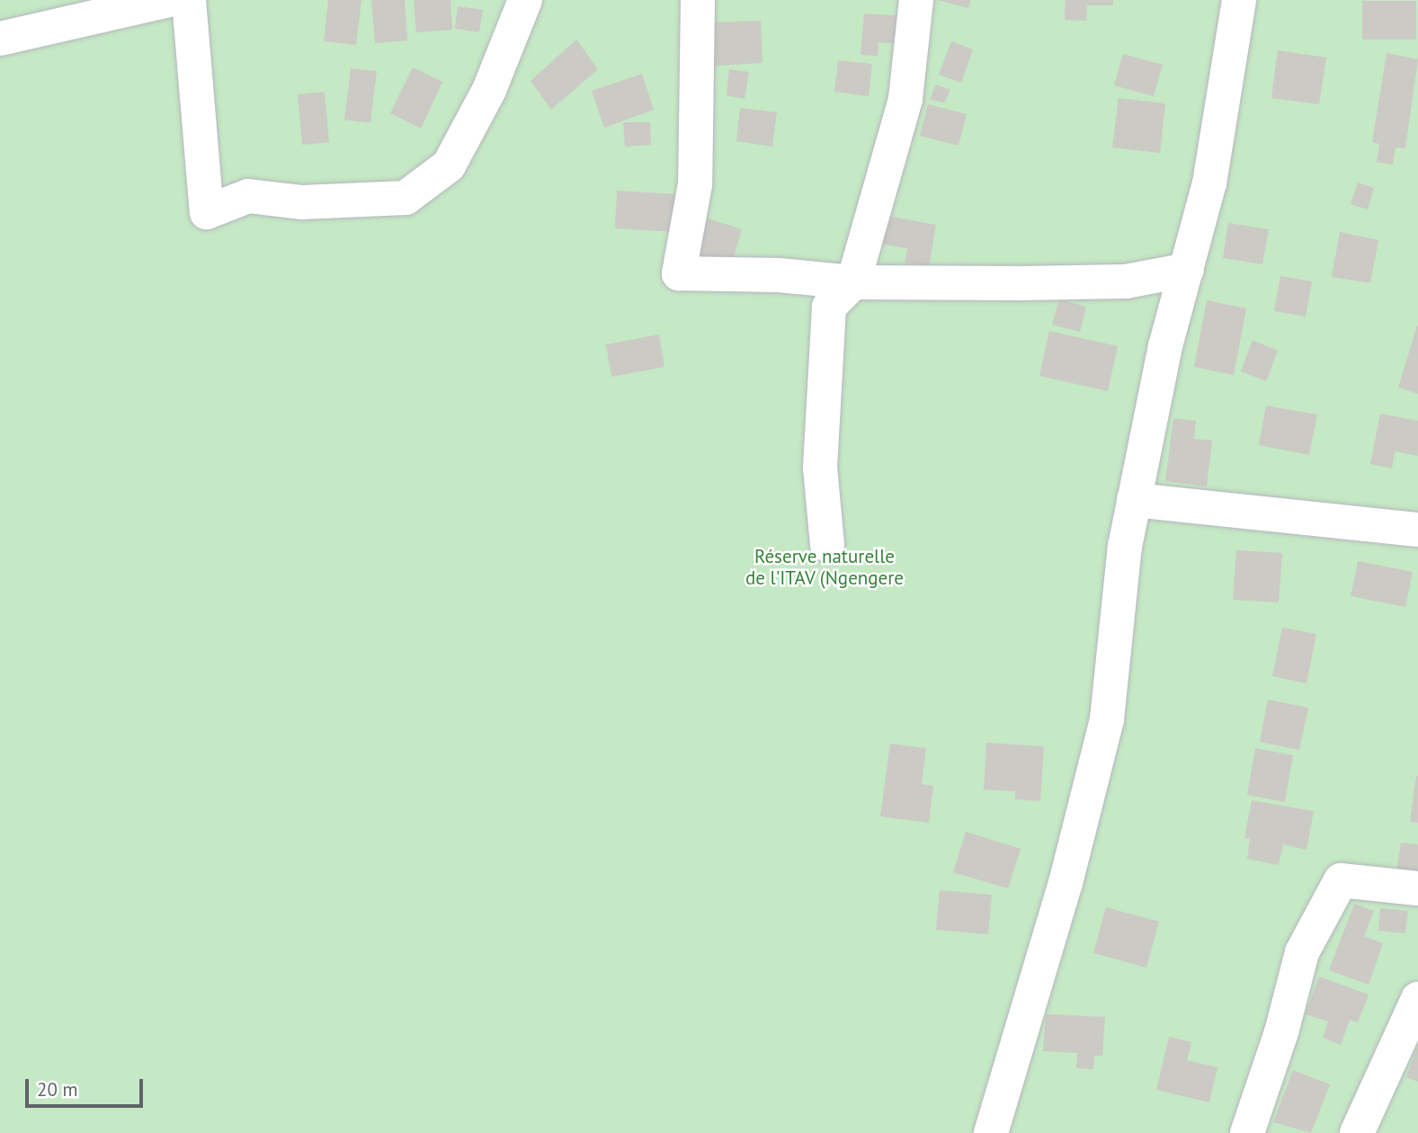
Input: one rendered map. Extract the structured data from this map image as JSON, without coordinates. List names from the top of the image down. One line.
{"parks":["Réserve naturelle de l'ITAV (Ngengere"],"scale_bar":"20 m"}
